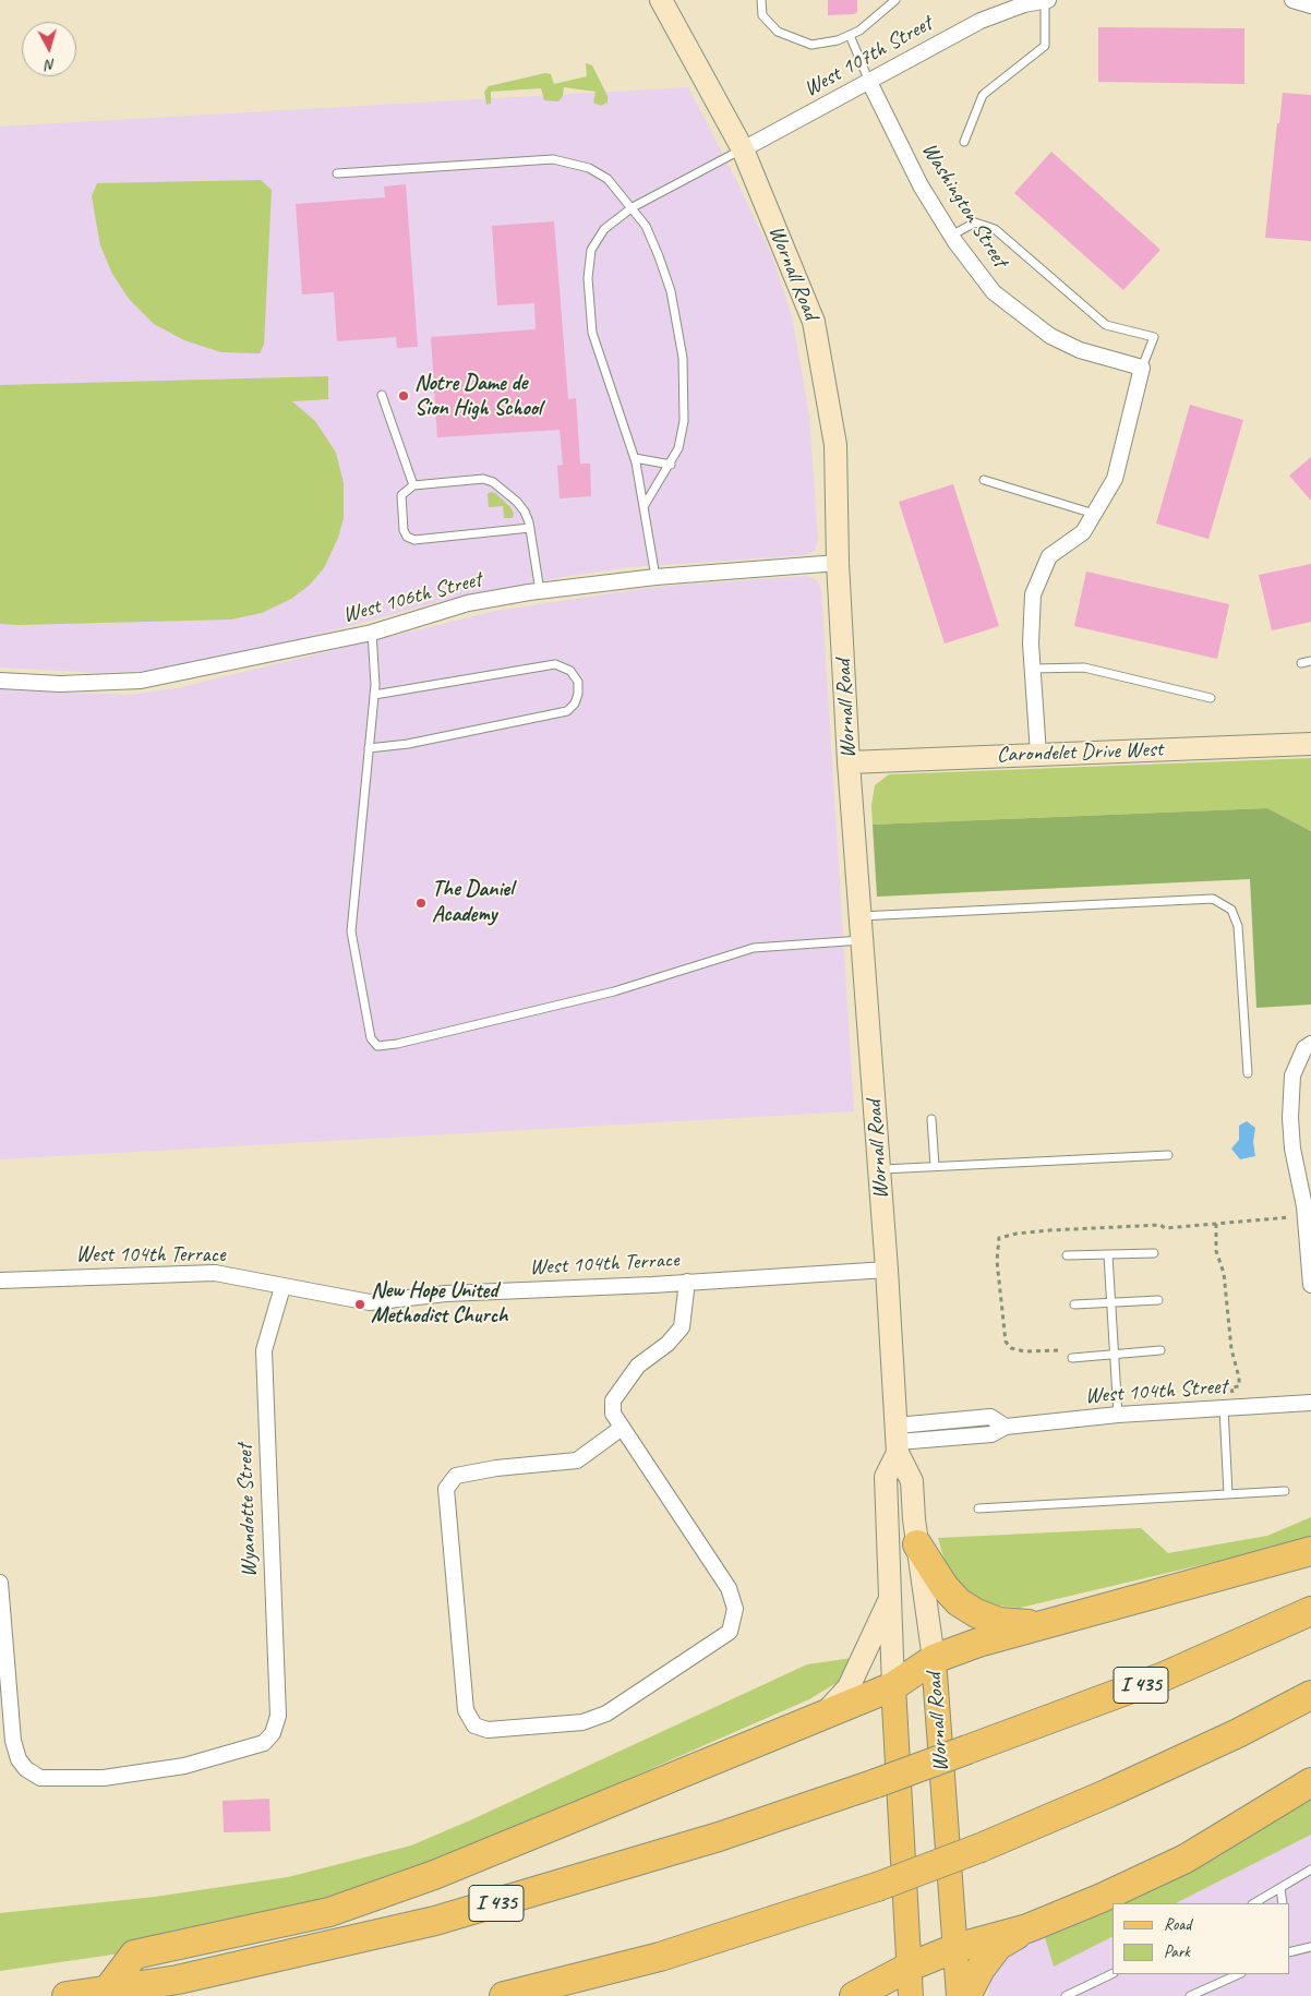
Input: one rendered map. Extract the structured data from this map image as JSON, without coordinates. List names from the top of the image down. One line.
{"streets":{"highway":["I 435"],"main road":["Wornall Road","Carondelet Drive West"],"street":["West 107th Street","Washington Street","West 106th Street","West 104th Terrace","West 104th Street","Wyandotte Street"]},"crossings":[["West 107th Street","Washington Street"],["West 107th Street","Wornall Road"],["Wornall Road","West 106th Street"],["Wornall Road","Carondelet Drive West"],["Wornall Road","West 104th Terrace"],["Wornall Road","West 104th Street"],["West 104th Terrace","Wyandotte Street"]],"places":["Notre Dame de Sion High School","The Daniel Academy","New Hope United Methodist Church"],"legend":["Road","Park"],"north":"bottom"}
